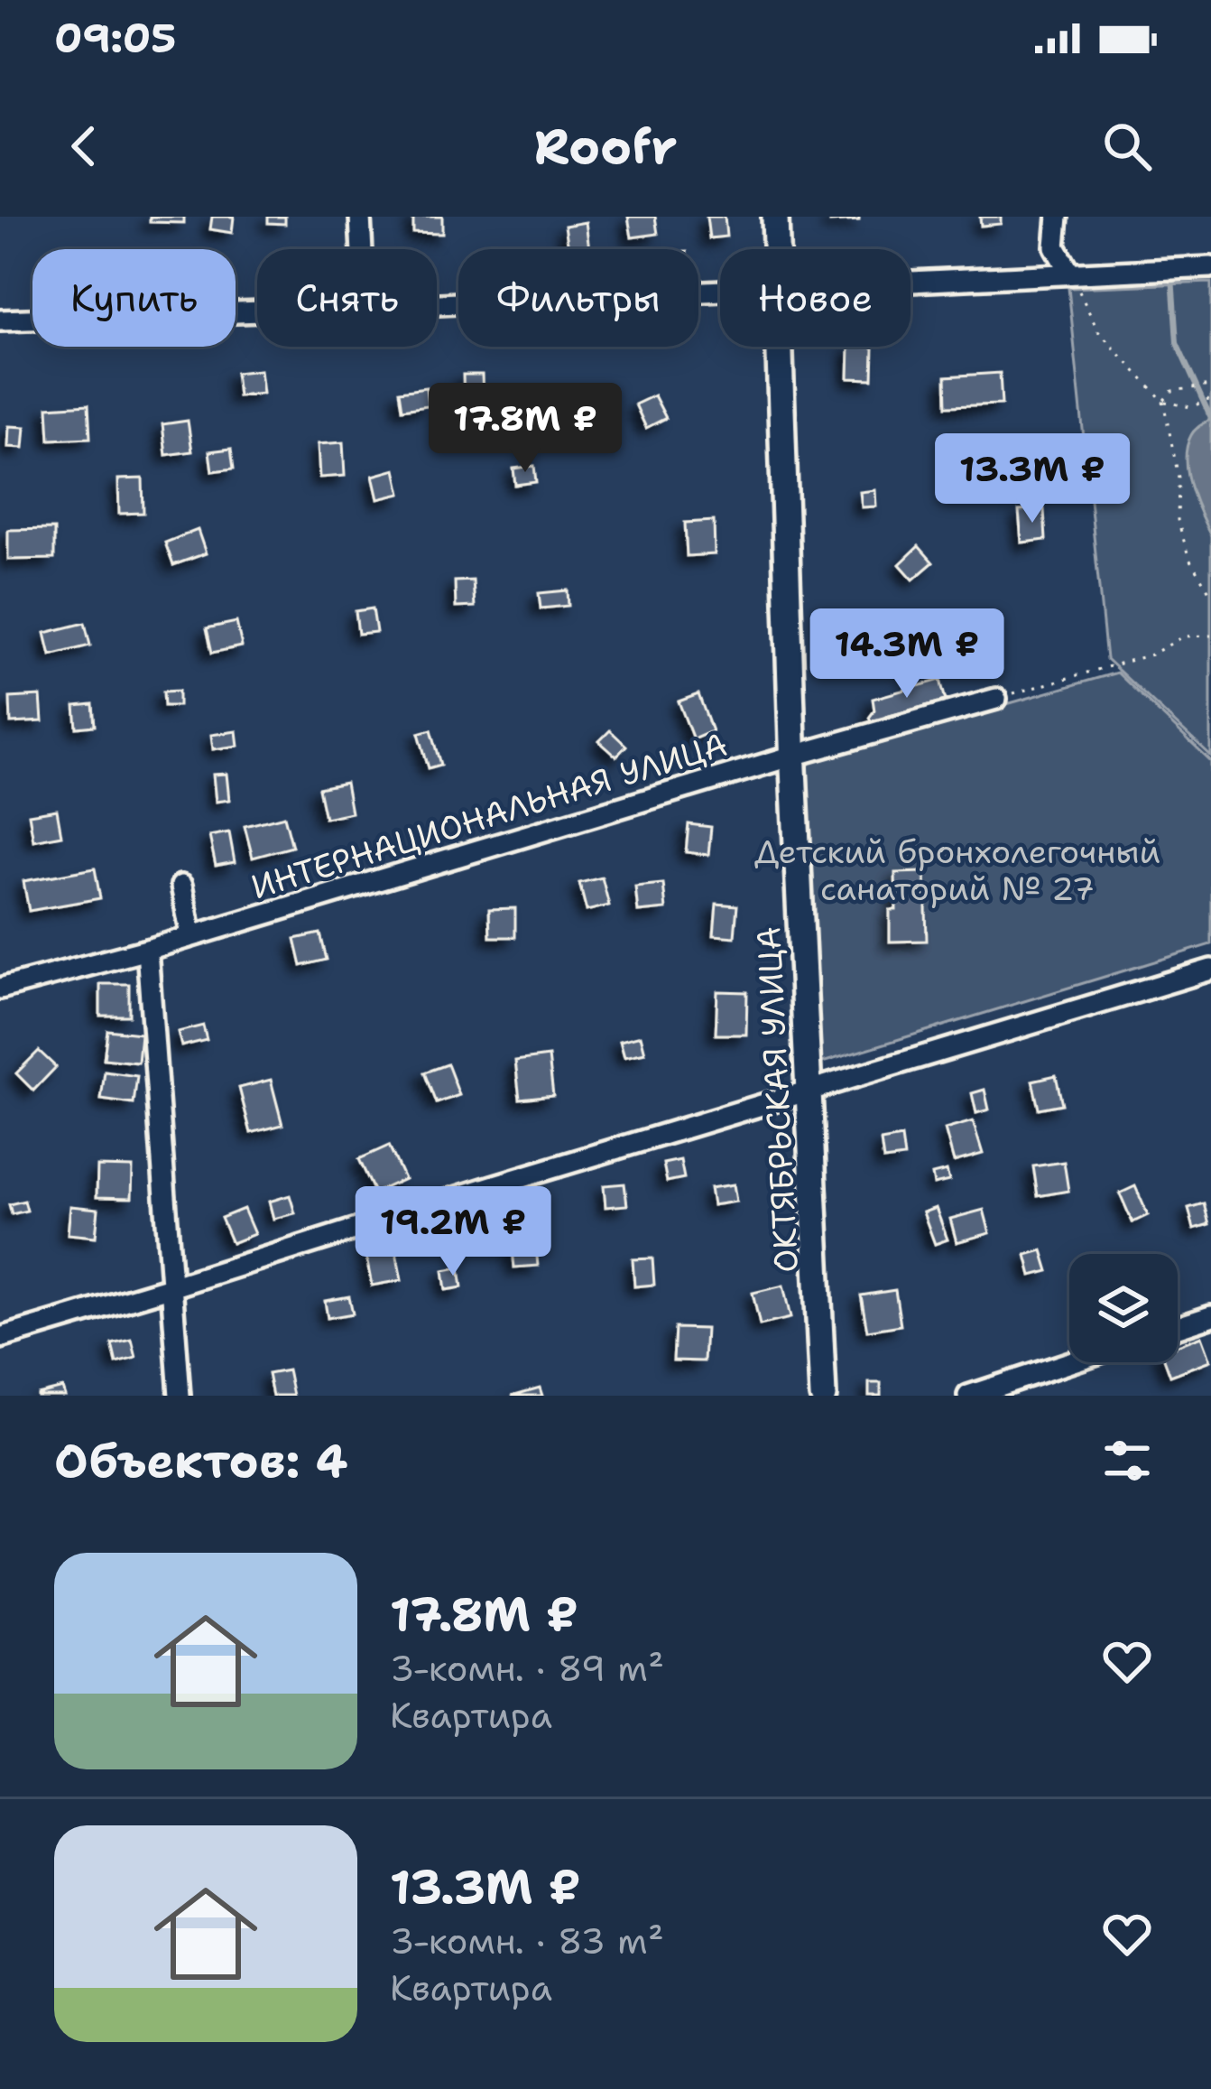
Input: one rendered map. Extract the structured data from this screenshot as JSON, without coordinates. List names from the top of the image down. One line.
{"streets":{"main road":["ОКТЯБРЬСКАЯ УЛИЦА"],"street":["ИНТЕРНАЦИОНАЛЬНАЯ УЛИЦА"]},"crossings":[["ИНТЕРНАЦИОНАЛЬНАЯ УЛИЦА","ОКТЯБРЬСКАЯ УЛИЦА"]],"parks":["Детский бронхолегочный санаторий № 27"],"page":{"status":"09:05","header":"Roofr","chip":["Купить","Снять","Фильтры","Новое"],"price":["17.8M ₽","13.3M ₽","14.3M ₽","19.2M ₽"],"heading":"Объектов: 4","list":[{"name":"17.8M ₽","note":"3-комн. · 89 m² · Квартира"},{"name":"13.3M ₽","note":"3-комн. · 83 m² · Квартира"}]}}
